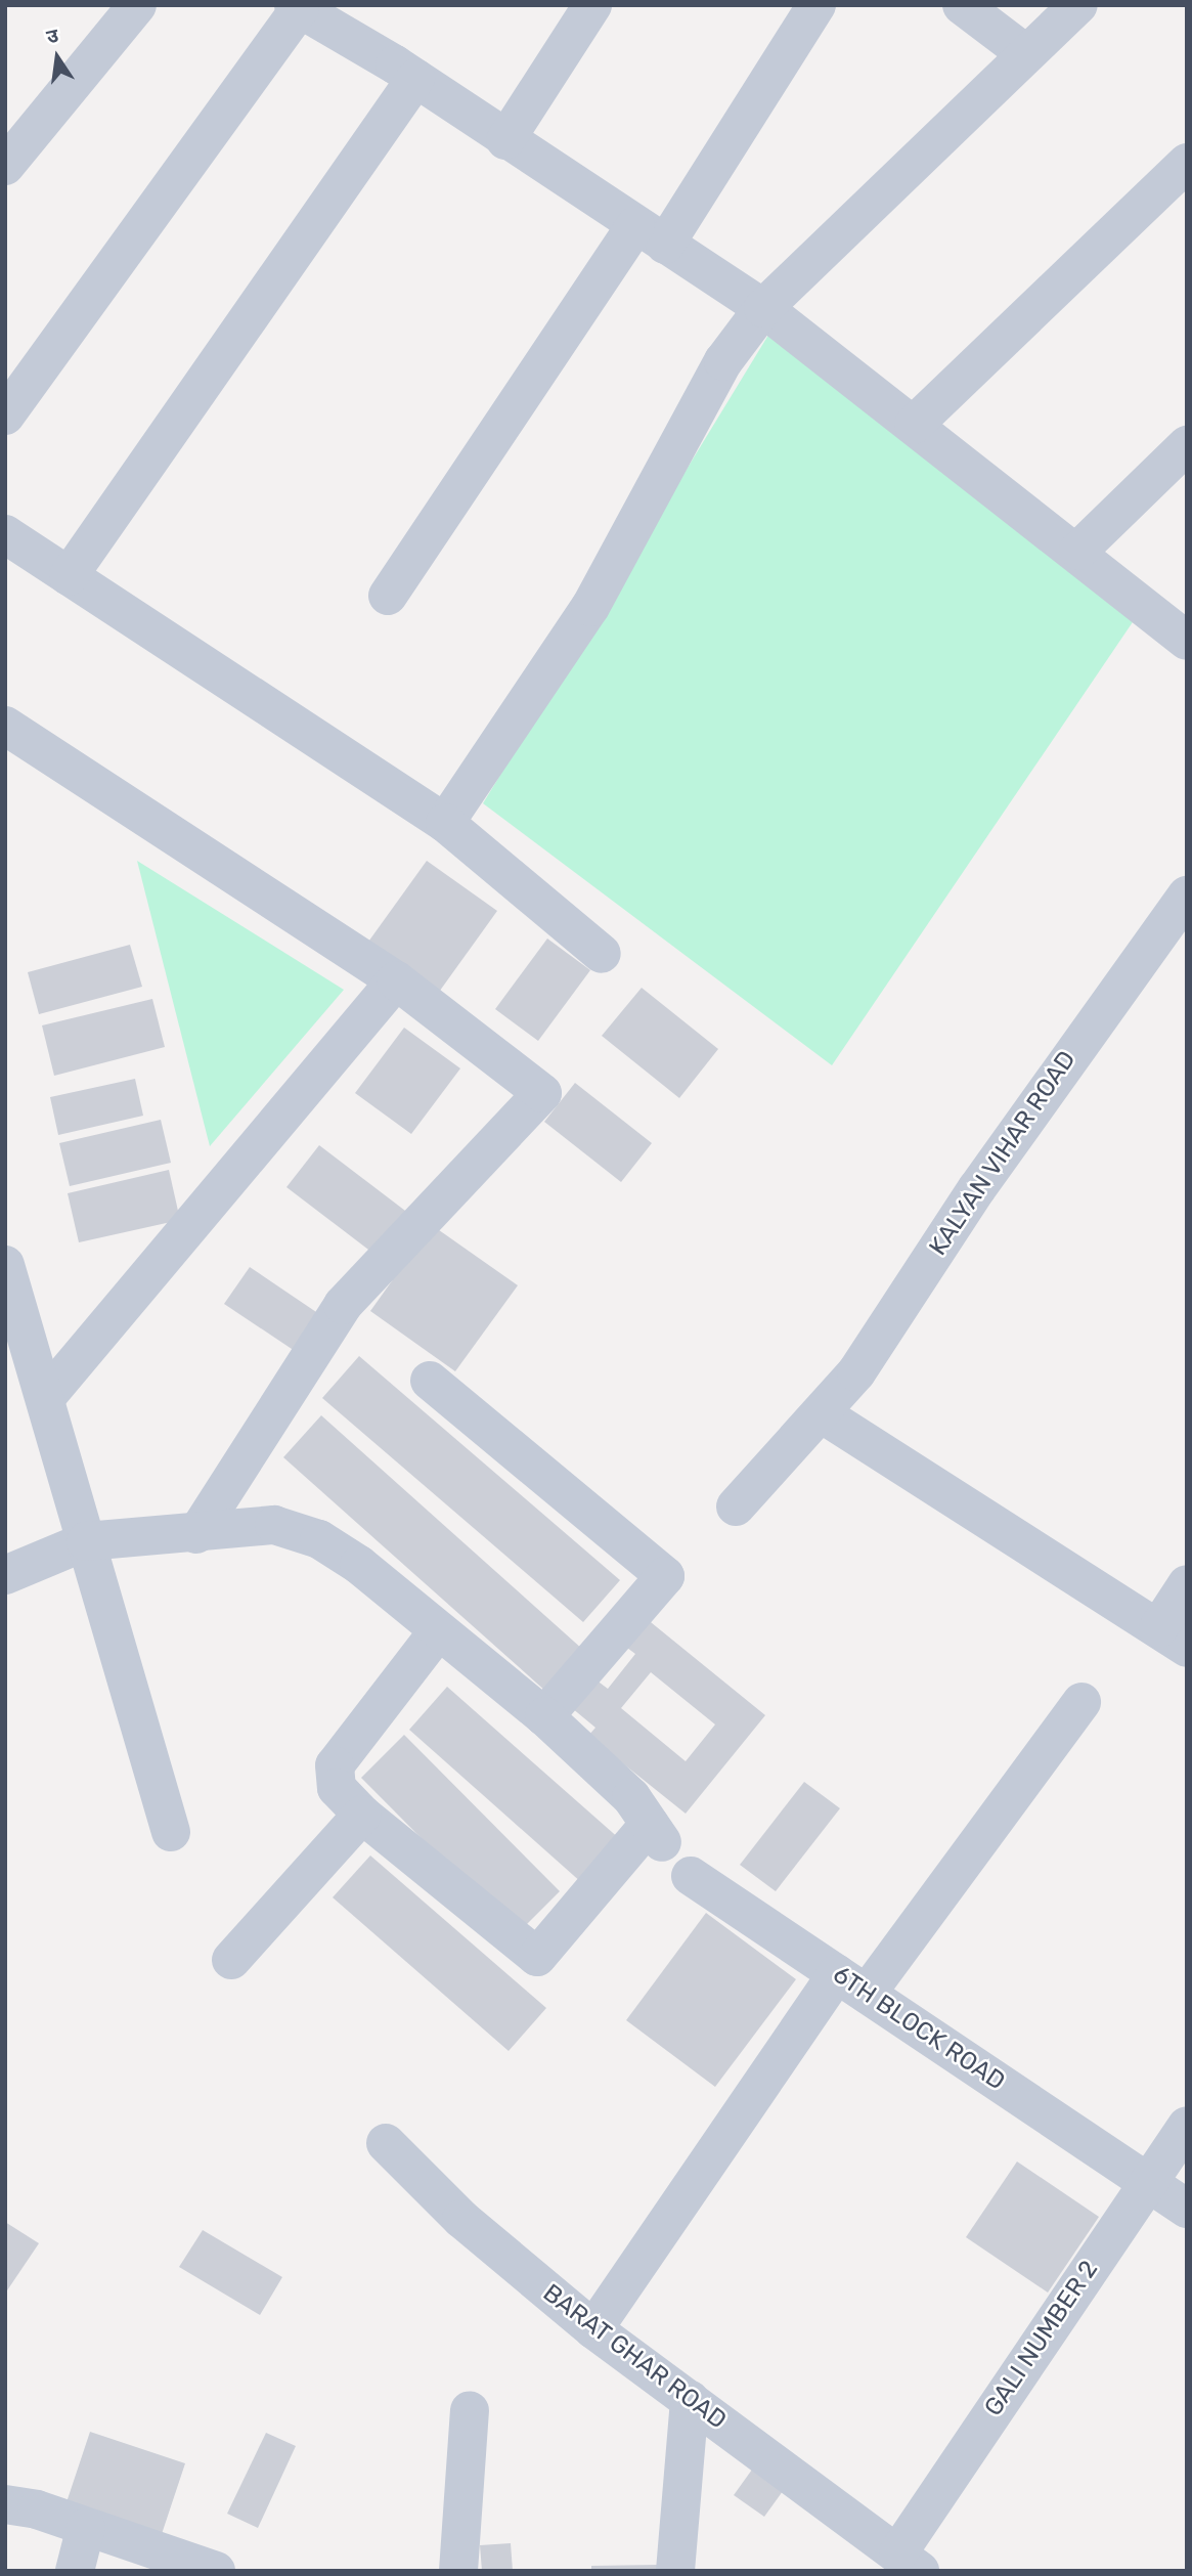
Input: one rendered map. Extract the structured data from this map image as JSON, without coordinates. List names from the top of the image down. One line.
{"streets":{"street":["KALYAN VIHAR ROAD","6TH BLOCK ROAD","GALI NUMBER 2","BARAT GHAR ROAD"]},"crossings":[["6TH BLOCK ROAD","GALI NUMBER 2"],["GALI NUMBER 2","BARAT GHAR ROAD"]],"north":"top"}
